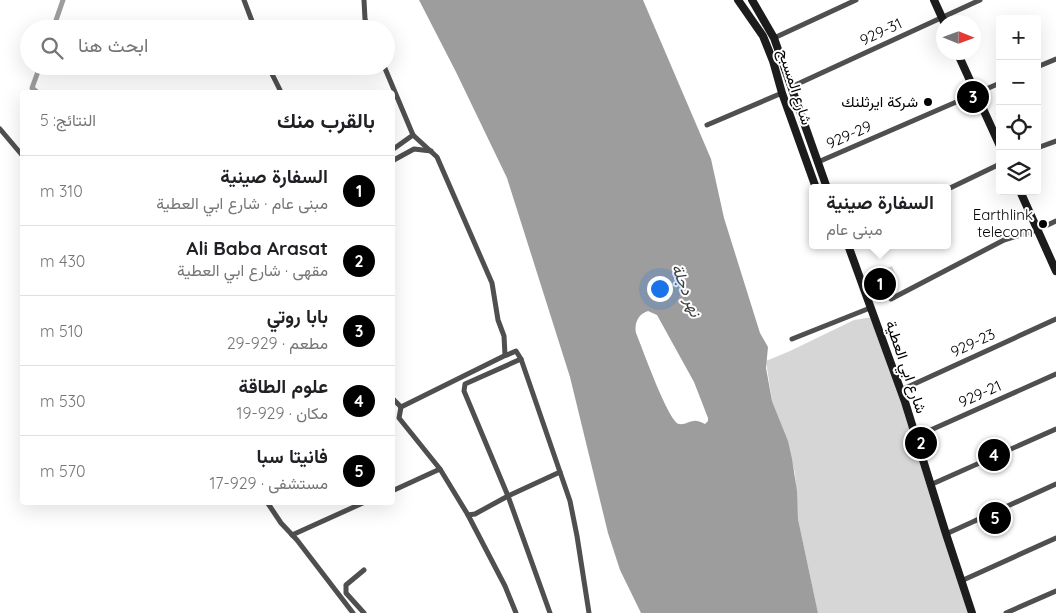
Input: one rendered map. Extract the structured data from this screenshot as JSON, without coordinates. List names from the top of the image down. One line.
{"streets":{"street":["929-31","شارع المسبح","929-29","929-23","شارع ابي العطية","929-21"]},"crossings":[["929-23","شارع ابي العطية"],["شارع ابي العطية","929-21"]],"water":["نهر دجلة"],"places":["شركة ايرثلنك","Earthlink telecom"],"north":"right","page":{"map_buttons":["+","−"],"search":"ابحث هنا","pins":["3","1","2","4","5"],"heading":["بالقرب منك","النتائج: 5"],"list":[{"mark":"1","name":"السفارة صينية","note":"مبنى عام · شارع ابي العطية","value":"310 m"},{"mark":"2","name":"Ali Baba Arasat","note":"مقهى · شارع ابي العطية","value":"430 m"},{"mark":"3","name":"بابا روتي","note":"مطعم · 929-29","value":"510 m"},{"mark":"4","name":"علوم الطاقة","note":"مكان · 929-19","value":"530 m"},{"mark":"5","name":"فانيتا سبا","note":"مستشفى · 929-17","value":"570 m"}],"popup":["السفارة صينية","مبنى عام"]}}
